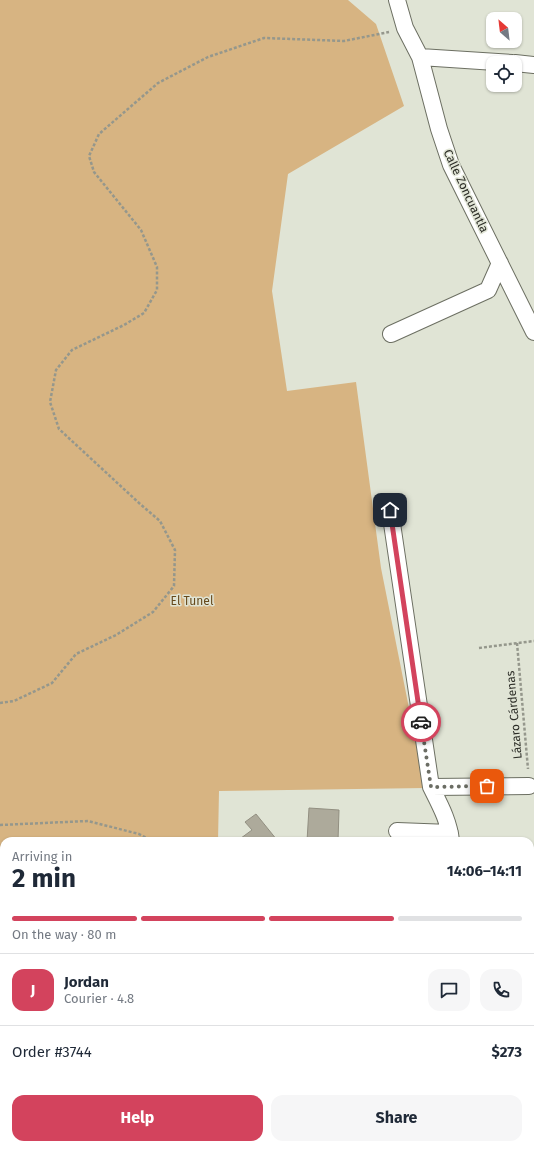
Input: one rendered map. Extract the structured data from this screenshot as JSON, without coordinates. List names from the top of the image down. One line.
{"streets":{"street":["Calle Zoncuantla"],"path":["Lázaro Cárdenas"]},"parks":["El Tunel"],"north":"top left","page":{"heading":["2 min","Arriving in","14:06–14:11"],"panel":["Jordan","Courier · 4.8","Order #3744","$273"],"bar":"On the way · 80 m","round":"J","buttons":["Help","Share"]}}
